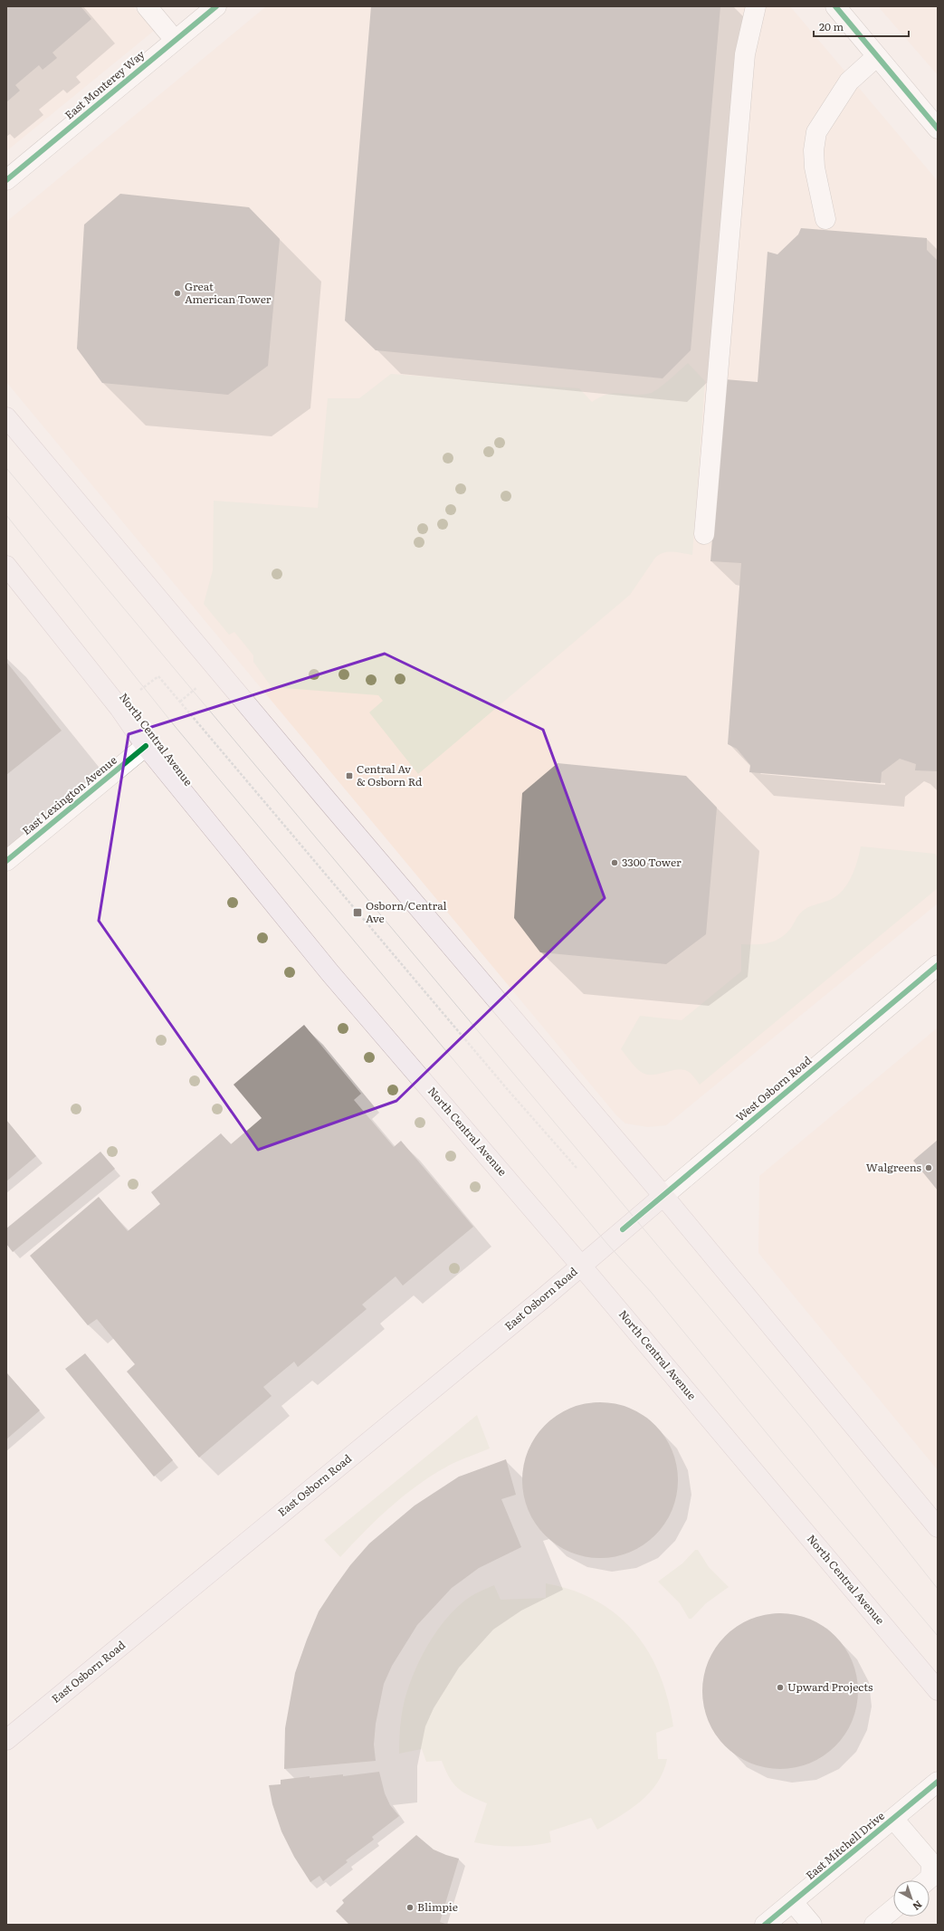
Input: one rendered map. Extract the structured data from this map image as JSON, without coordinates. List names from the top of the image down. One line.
{"streets":{"main road":["North Central Avenue","West Osborn Road","East Osborn Road"],"street":["East Monterey Way","East Lexington Avenue","East Mitchell Drive"]},"crossings":[["North Central Avenue","East Lexington Avenue"],["North Central Avenue","East Osborn Road"],["West Osborn Road","East Osborn Road"]],"places":{"other":["Great American Tower","3300 Tower","Walgreens","Upward Projects","Blimpie"],"transit":["Central Av & Osborn Rd","Osborn/Central Ave"]},"scale_bar":"20 m","north":"bottom right"}
